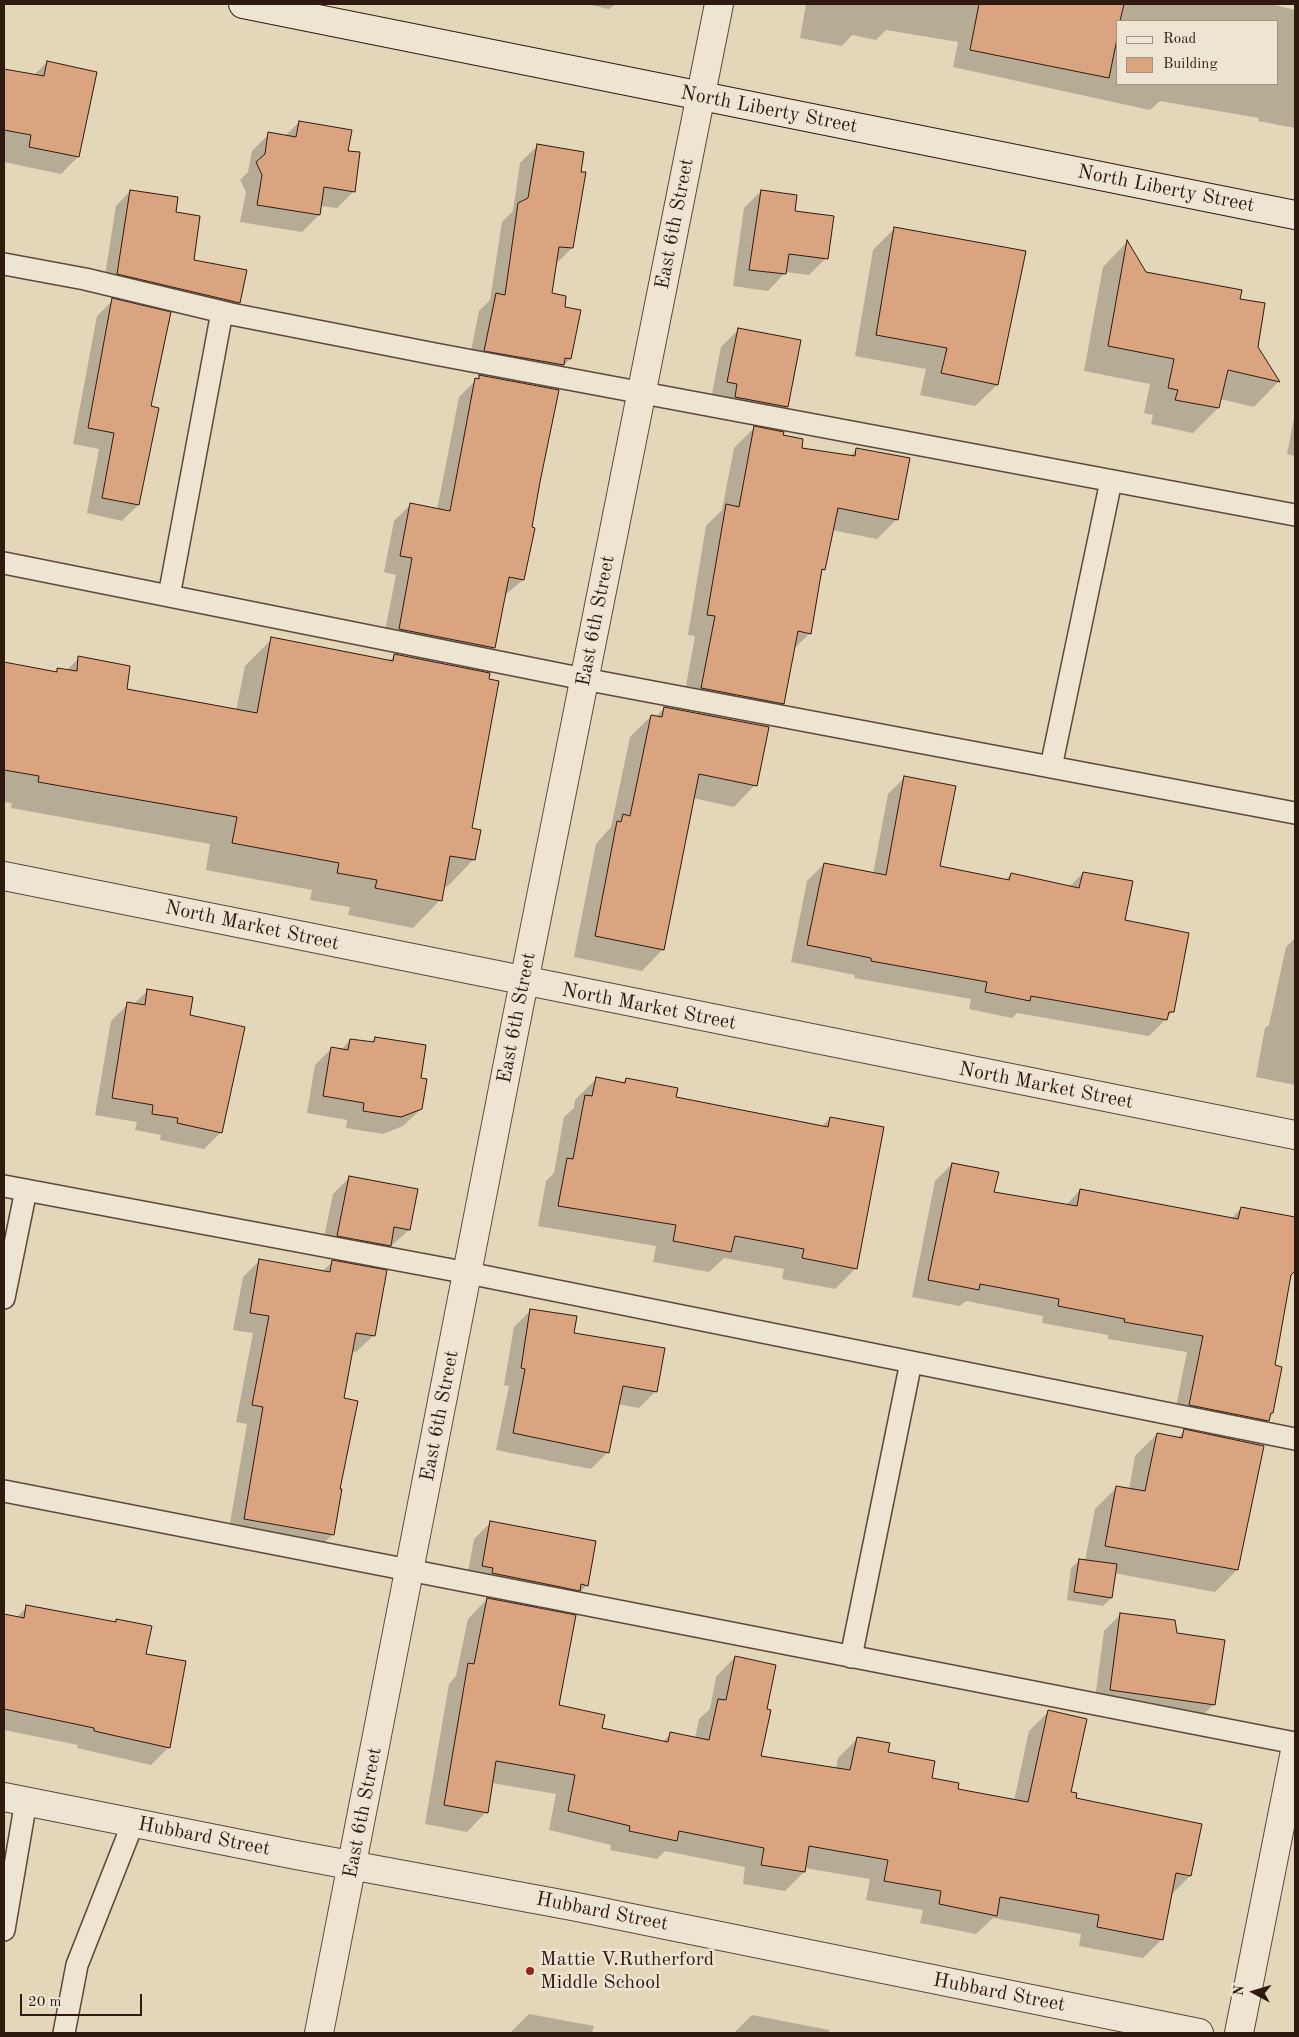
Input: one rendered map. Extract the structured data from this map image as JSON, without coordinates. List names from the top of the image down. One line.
{"streets":{"street":["North Liberty Street","East 6th Street","North Market Street","Hubbard Street"]},"crossings":[["North Liberty Street","East 6th Street"],["East 6th Street","North Market Street"],["East 6th Street","Hubbard Street"]],"places":["Mattie V.Rutherford Middle School"],"legend":["Road","Building"],"scale_bar":"20 m","north":"left"}
